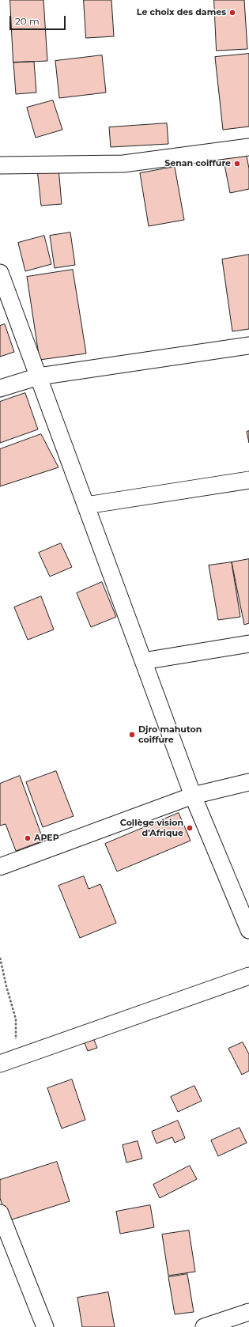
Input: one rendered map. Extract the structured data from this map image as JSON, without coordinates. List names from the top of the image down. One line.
{"places":["Le choix des dames","Senan coiffure","Djro mahuton coiffure","Collège vision d'Afrique","APEP"],"scale_bar":"20 m"}
